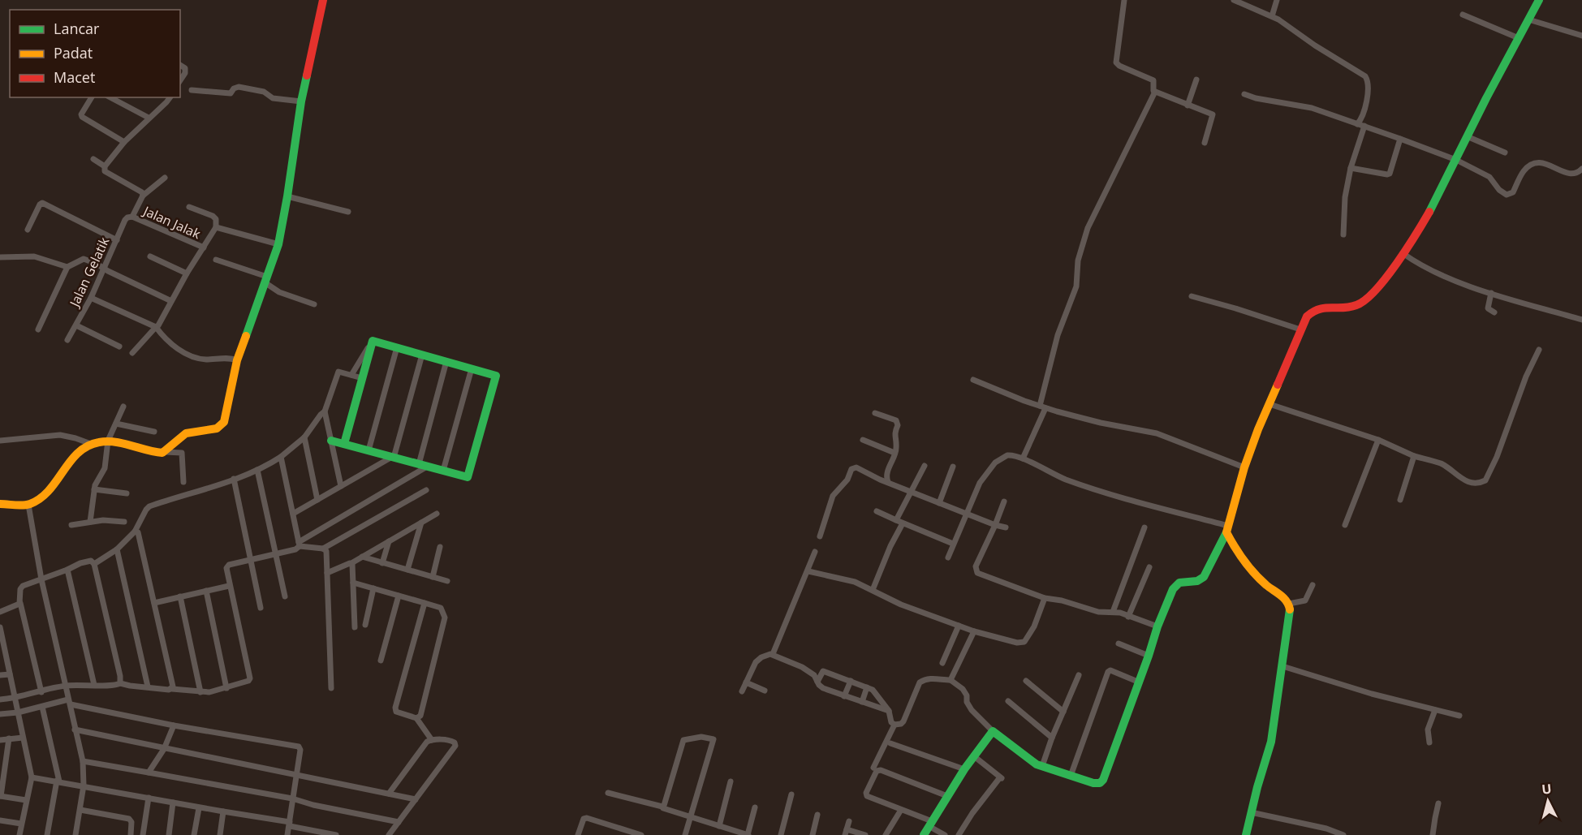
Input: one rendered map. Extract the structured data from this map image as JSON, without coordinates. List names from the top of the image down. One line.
{"streets":{"street":["Jalan Jalak","Jalan Gelatik"]},"crossings":[["Jalan Jalak","Jalan Gelatik"]],"legend":["Lancar","Padat","Macet"],"north":"top"}
